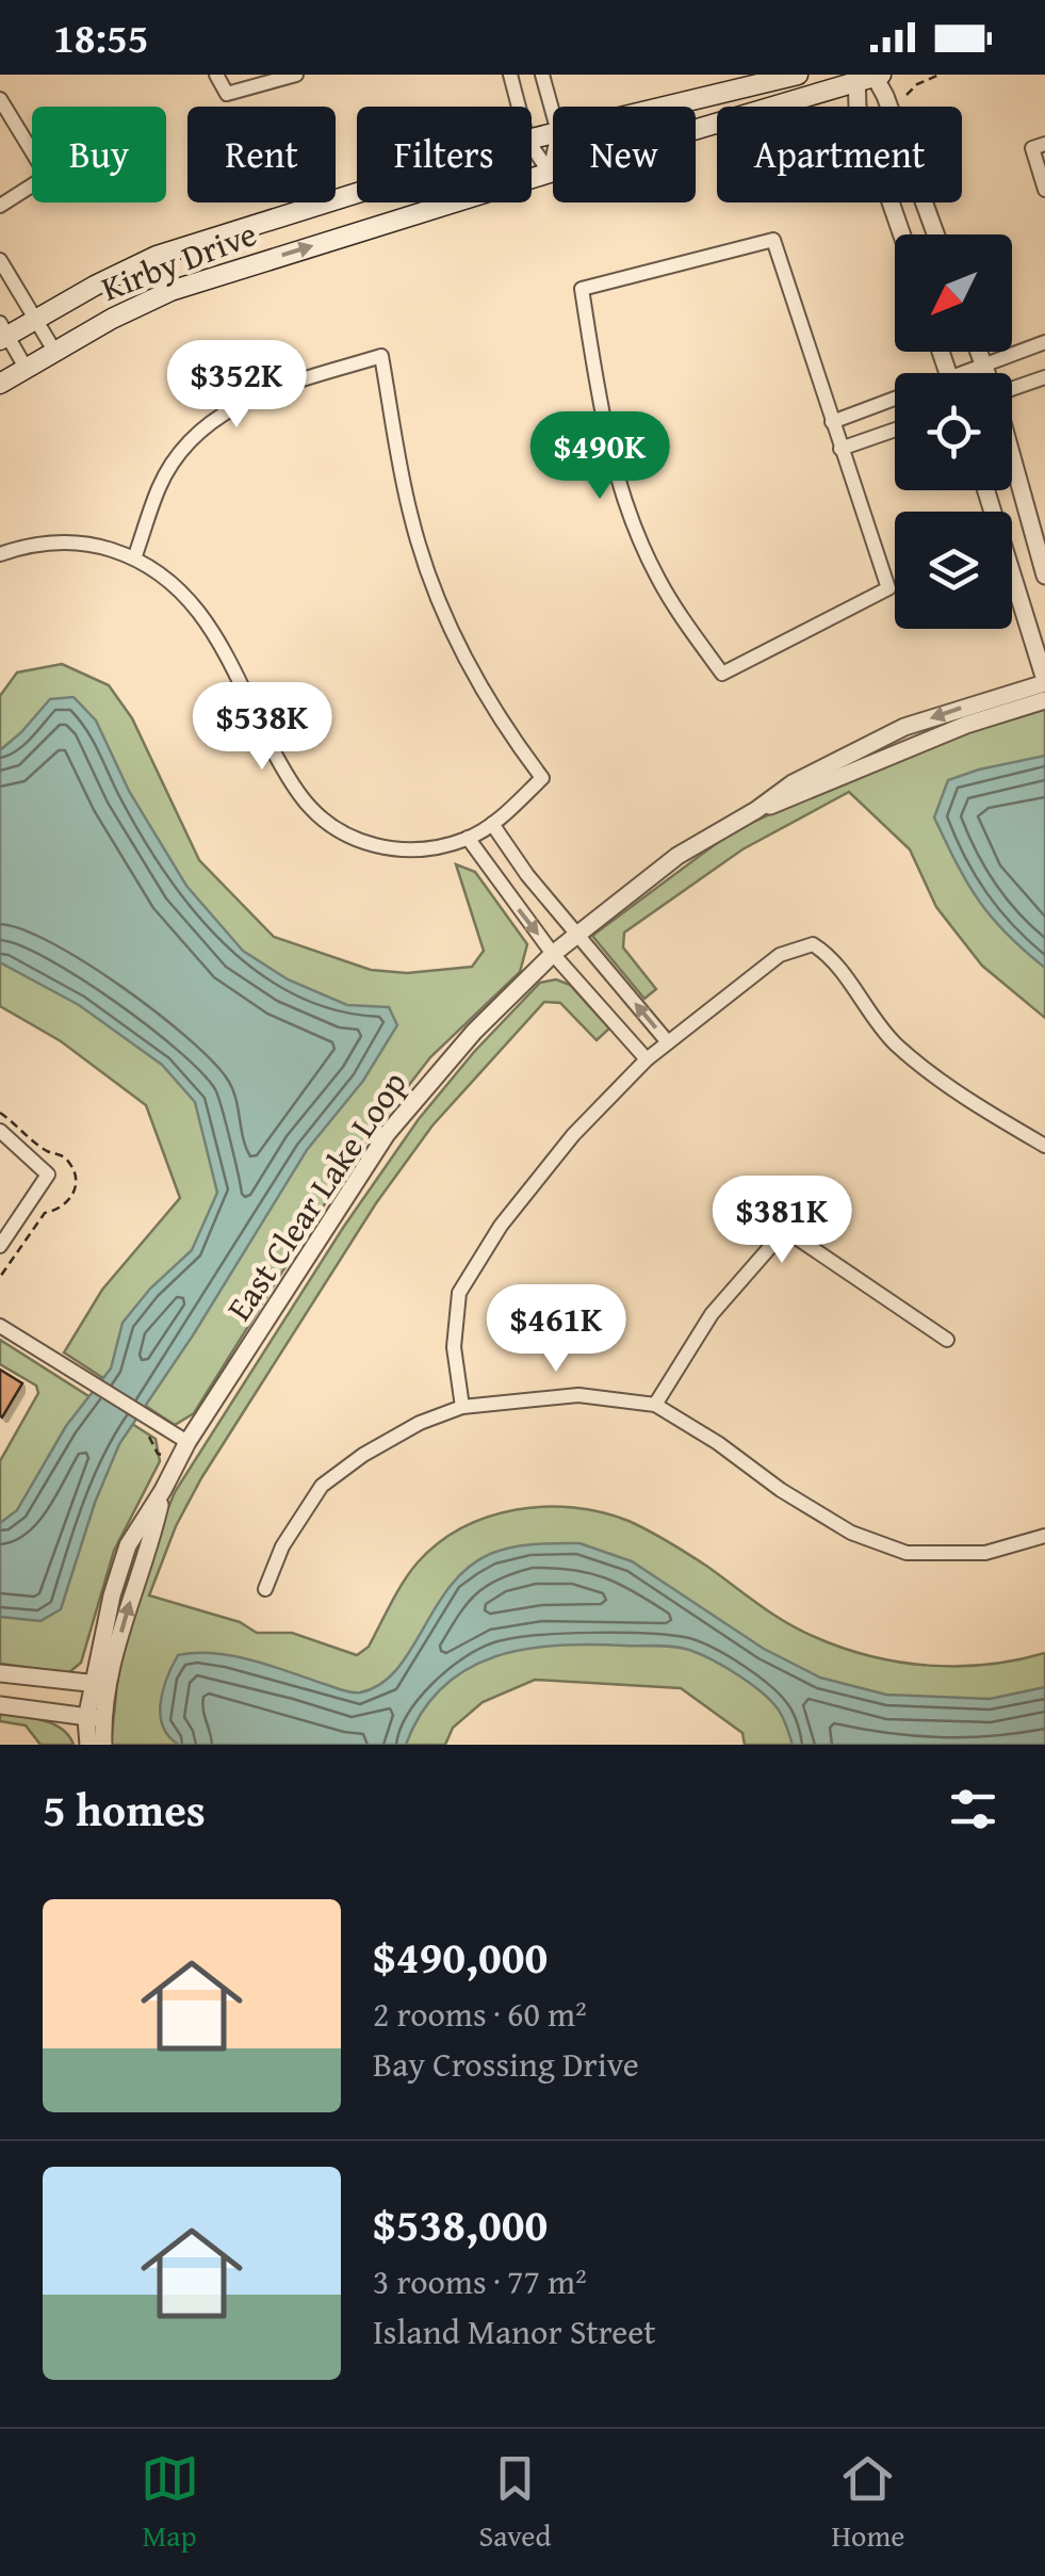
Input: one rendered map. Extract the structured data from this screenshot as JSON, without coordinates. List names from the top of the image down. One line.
{"streets":{"main road":["Kirby Drive"],"street":["East Clear Lake Loop"]},"north":"bottom left","page":{"status":"18:55","chip":["Buy","Rent","Filters","New","Apartment"],"price":["$352K","$490K","$538K","$381K","$461K"],"heading":"5 homes","list":[{"name":"$490,000","note":"2 rooms · 60 m² · Bay Crossing Drive"},{"name":"$538,000","note":"3 rooms · 77 m² · Island Manor Street"}],"tabs":["Map","Saved","Home"]}}
